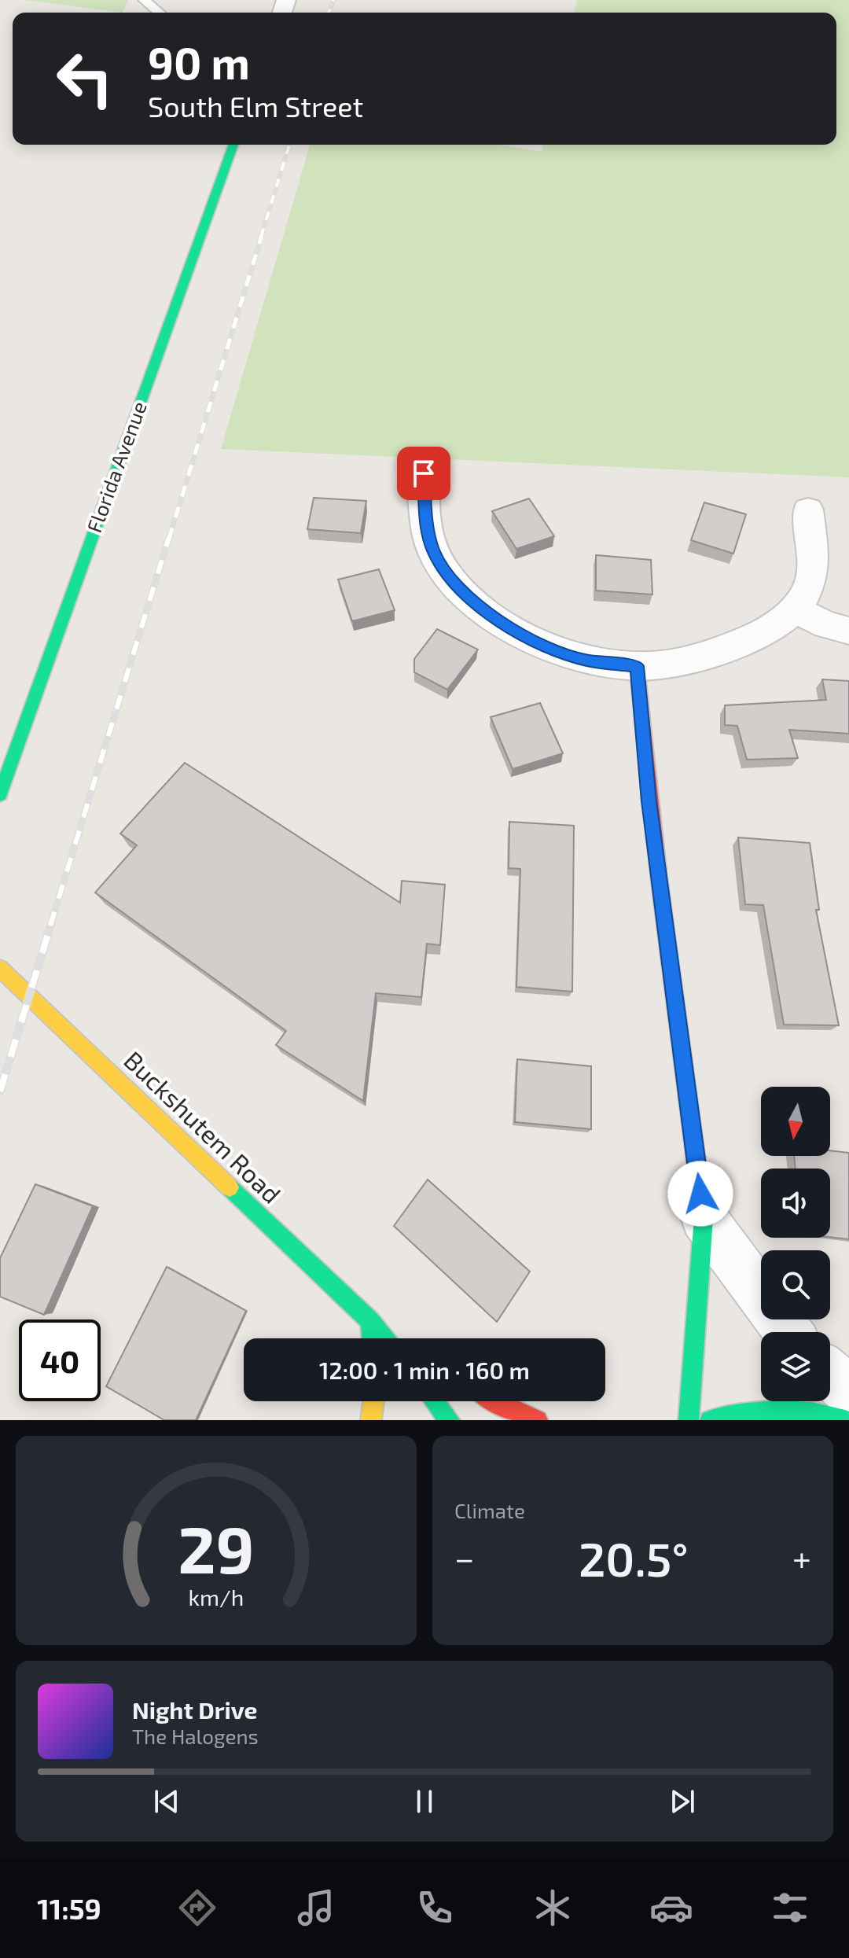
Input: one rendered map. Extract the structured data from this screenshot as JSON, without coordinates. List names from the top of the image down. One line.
{"streets":{"main road":["Florida Avenue","Buckshutem Road"]},"north":"bottom","page":{"turn":["90 m","South Elm Street"],"limit":"40","trip":"12:00 · 1 min · 160 m","tile":"Climate","heat":["−","20.5°","+"],"song":["Night Drive","The Halogens"],"tabs":"11:59","gauge":["29","km/h"]}}
